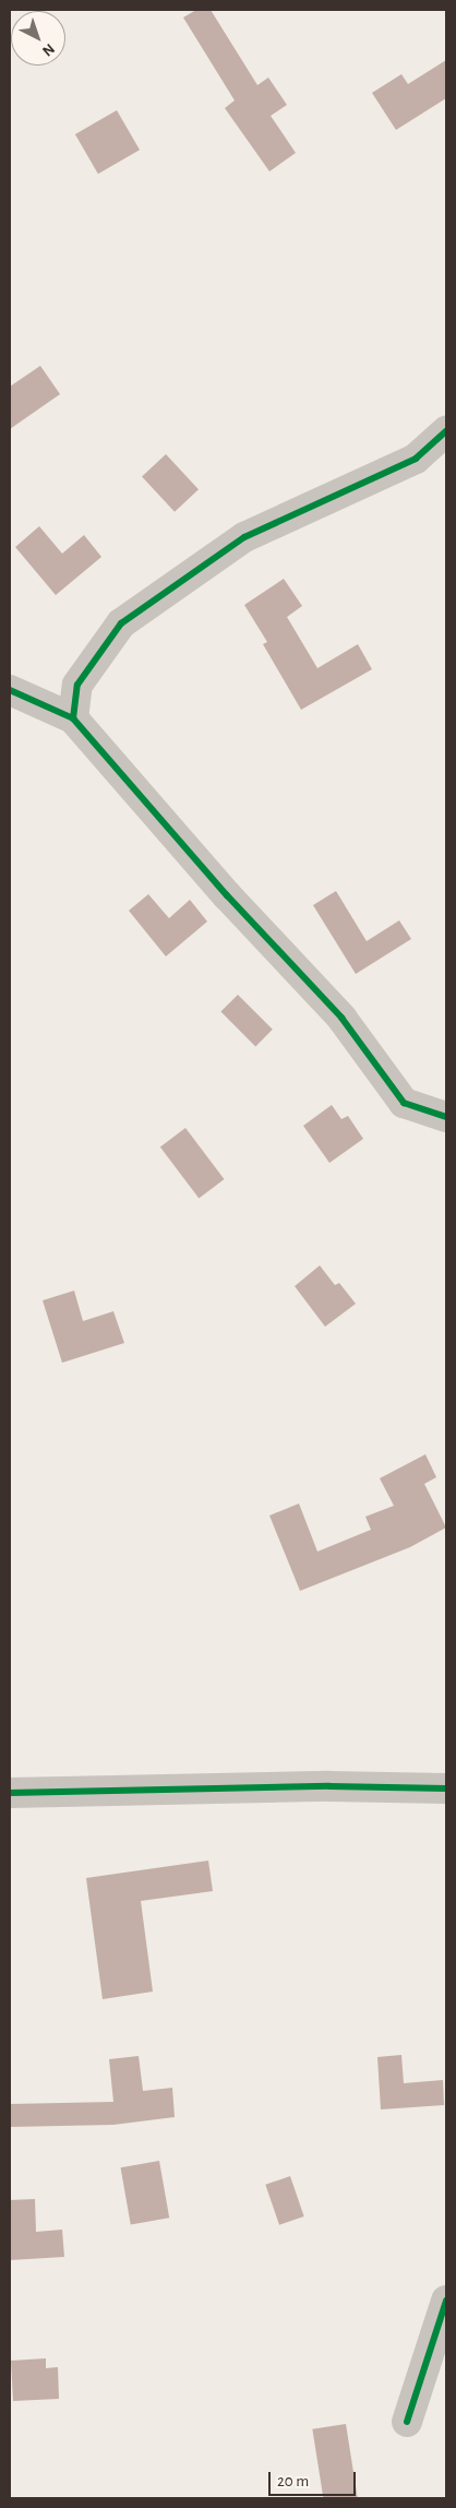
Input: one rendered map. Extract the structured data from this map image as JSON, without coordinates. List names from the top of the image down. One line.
{"scale_bar":"20 m","north":"bottom right"}
